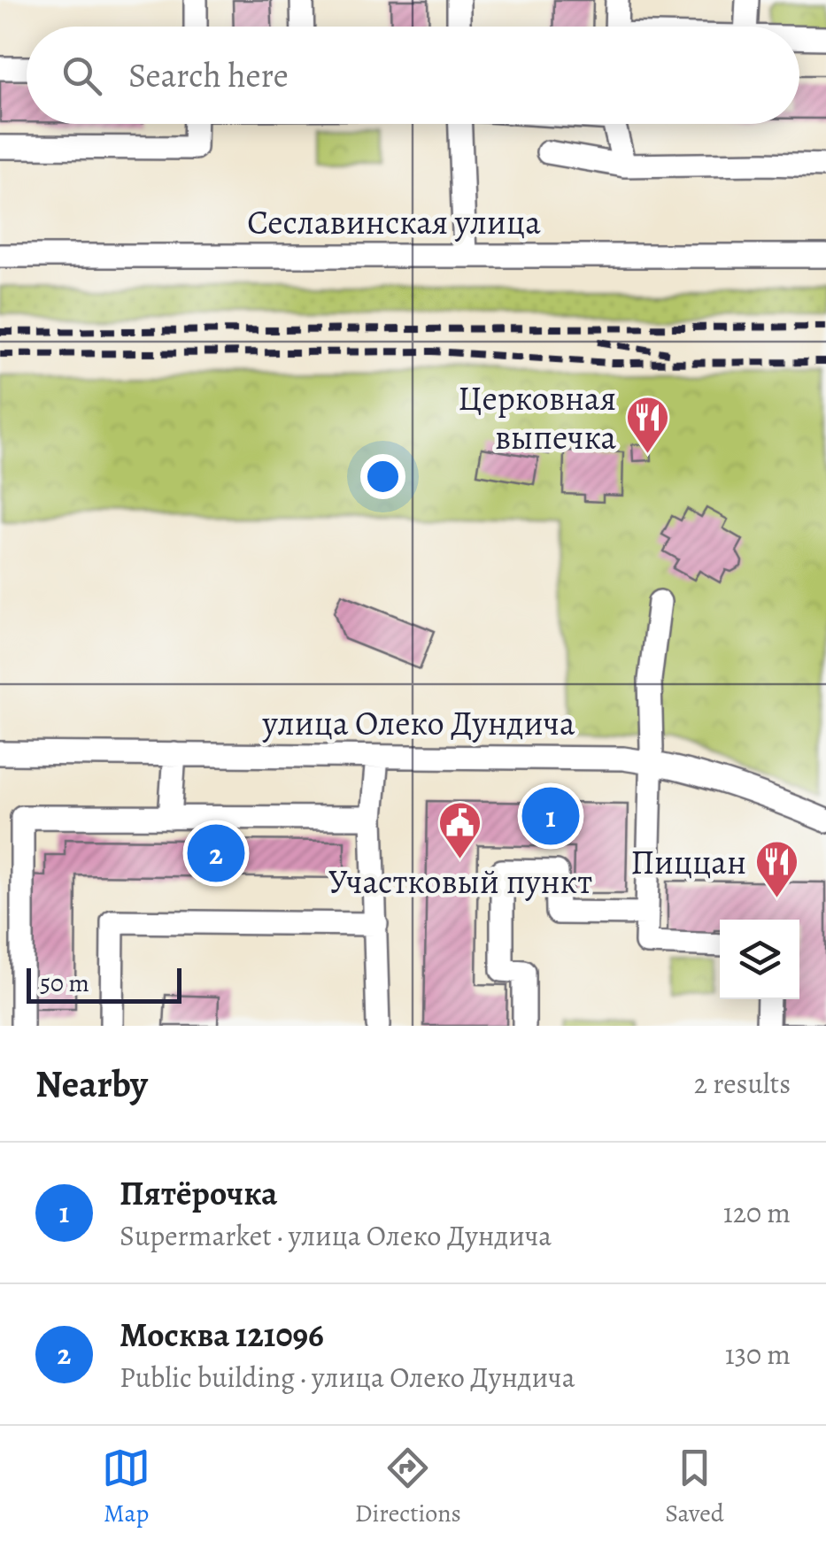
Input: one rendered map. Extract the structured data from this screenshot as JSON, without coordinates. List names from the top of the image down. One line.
{"streets":{"street":["Сеславинская улица","улица Олеко Дундича"]},"places":{"restaurant":["Церковная выпечка","Пиццан"],"public building":["Участковый пункт"]},"scale_bar":"50 m","page":{"search":"Search here","pins":["1","2"],"scale":"50 m","heading":["Nearby","2 results"],"list":[{"mark":"1","name":"Пятёрочка","note":"Supermarket · улица Олеко Дундича","value":"120 m"},{"mark":"2","name":"Москва 121096","note":"Public building · улица Олеко Дундича","value":"130 m"}],"nav":["Map","Directions","Saved"]}}
